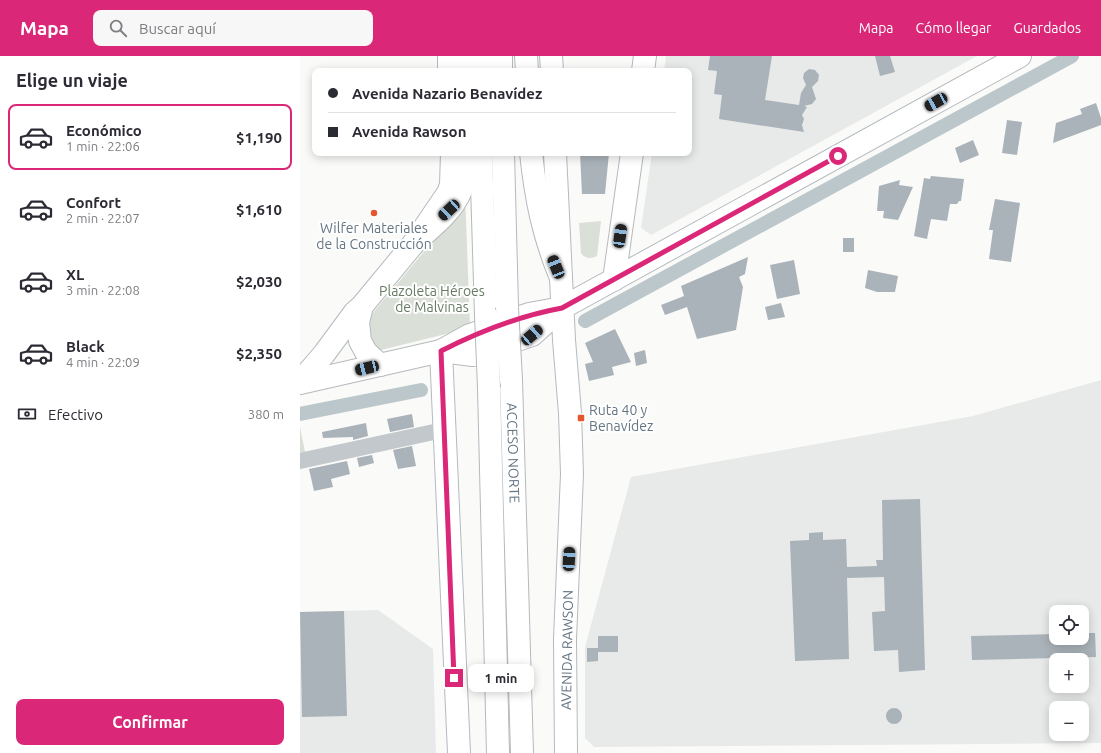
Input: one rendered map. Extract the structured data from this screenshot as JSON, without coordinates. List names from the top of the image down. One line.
{"streets":{"main road":["ACCESO NORTE","AVENIDA RAWSON"]},"parks":["Plazoleta Héroes de Malvinas"],"places":{"other":["Wilfer Materiales de la Construcción"],"transit":["Ruta 40 y Benavídez"]},"page":{"header":"Mapa","search":"Buscar aquí","nav":["Mapa","Cómo llegar","Guardados"],"heading":"Elige un viaje","banner":["Avenida Nazario Benavídez","Avenida Rawson"],"list":[{"name":"Económico","note":"1 min · 22:06","value":"$1,190"},{"name":"Confort","note":"2 min · 22:07","value":"$1,610"},{"name":"XL","note":"3 min · 22:08","value":"$2,030"},{"name":"Black","note":"4 min · 22:09","value":"$2,350"}],"pay":["Efectivo","380 m"],"map_buttons":["+","−"],"bubble":"1 min","buttons":"Confirmar"}}
